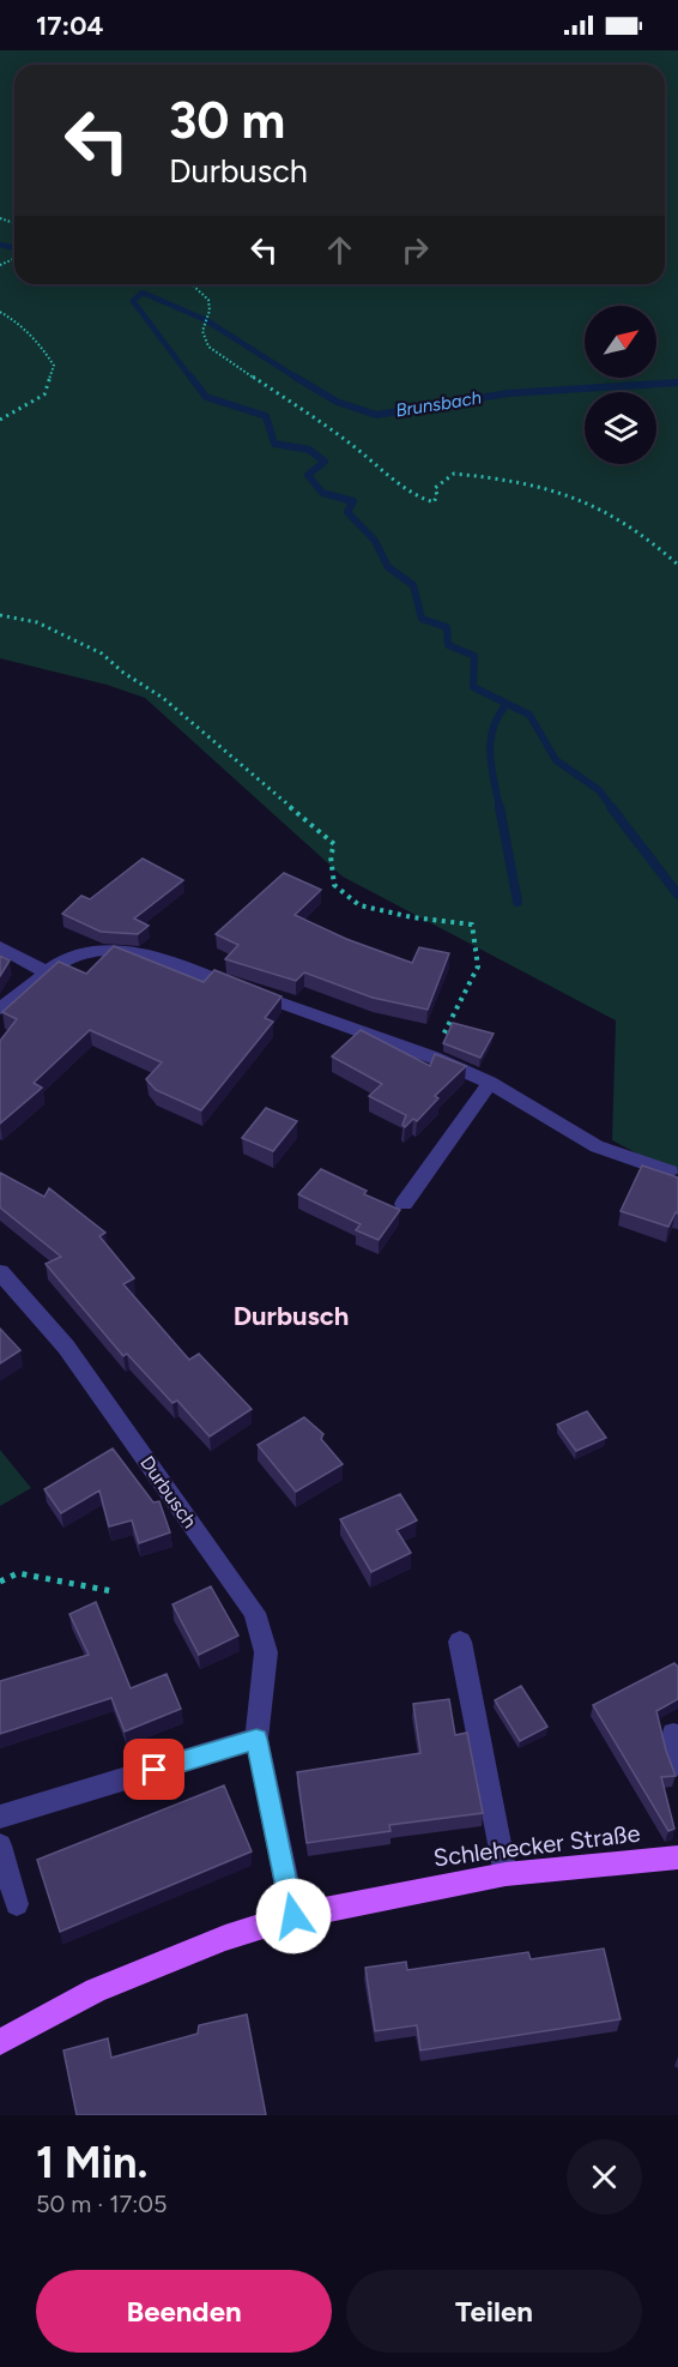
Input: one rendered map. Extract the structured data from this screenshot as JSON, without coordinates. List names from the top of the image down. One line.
{"streets":{"main road":["Schlehecker Straße"],"street":["Durbusch"]},"crossings":[["Durbusch","Schlehecker Straße"]],"districts":["Durbusch"],"water":["Brunsbach"],"north":"top right","page":{"status":"17:04","turn":["30 m","Durbusch"],"heading":["1 Min.","50 m · 17:05"],"buttons":["Beenden","Teilen"]}}
